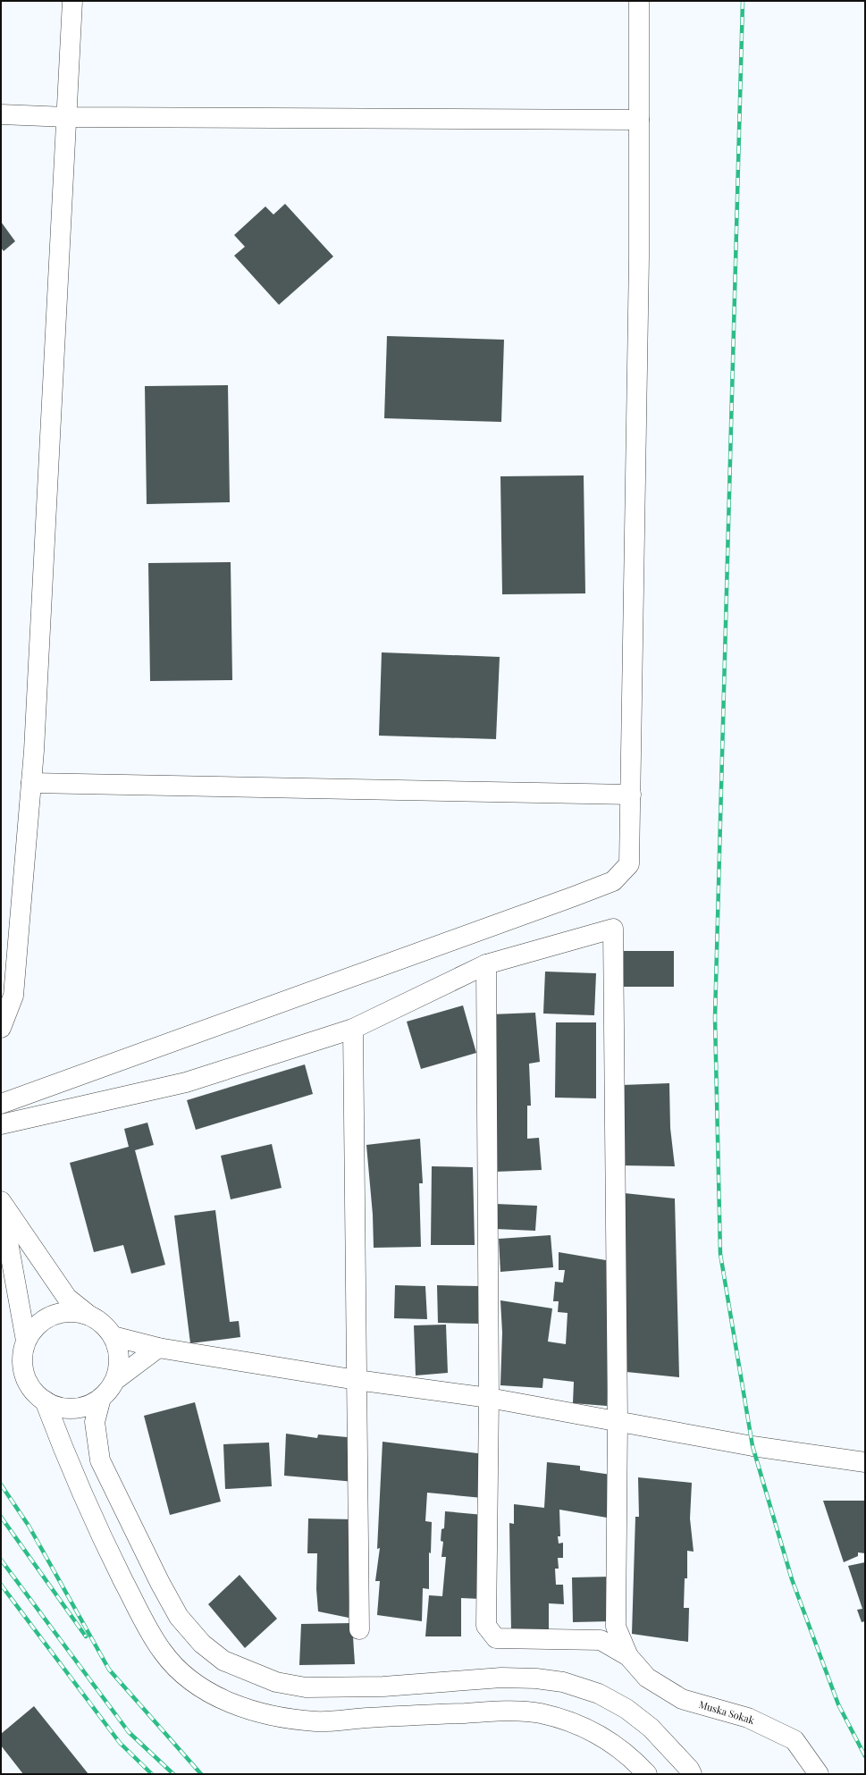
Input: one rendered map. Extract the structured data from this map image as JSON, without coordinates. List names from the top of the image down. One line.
{"streets":{"street":["Muska Sokak"]}}
